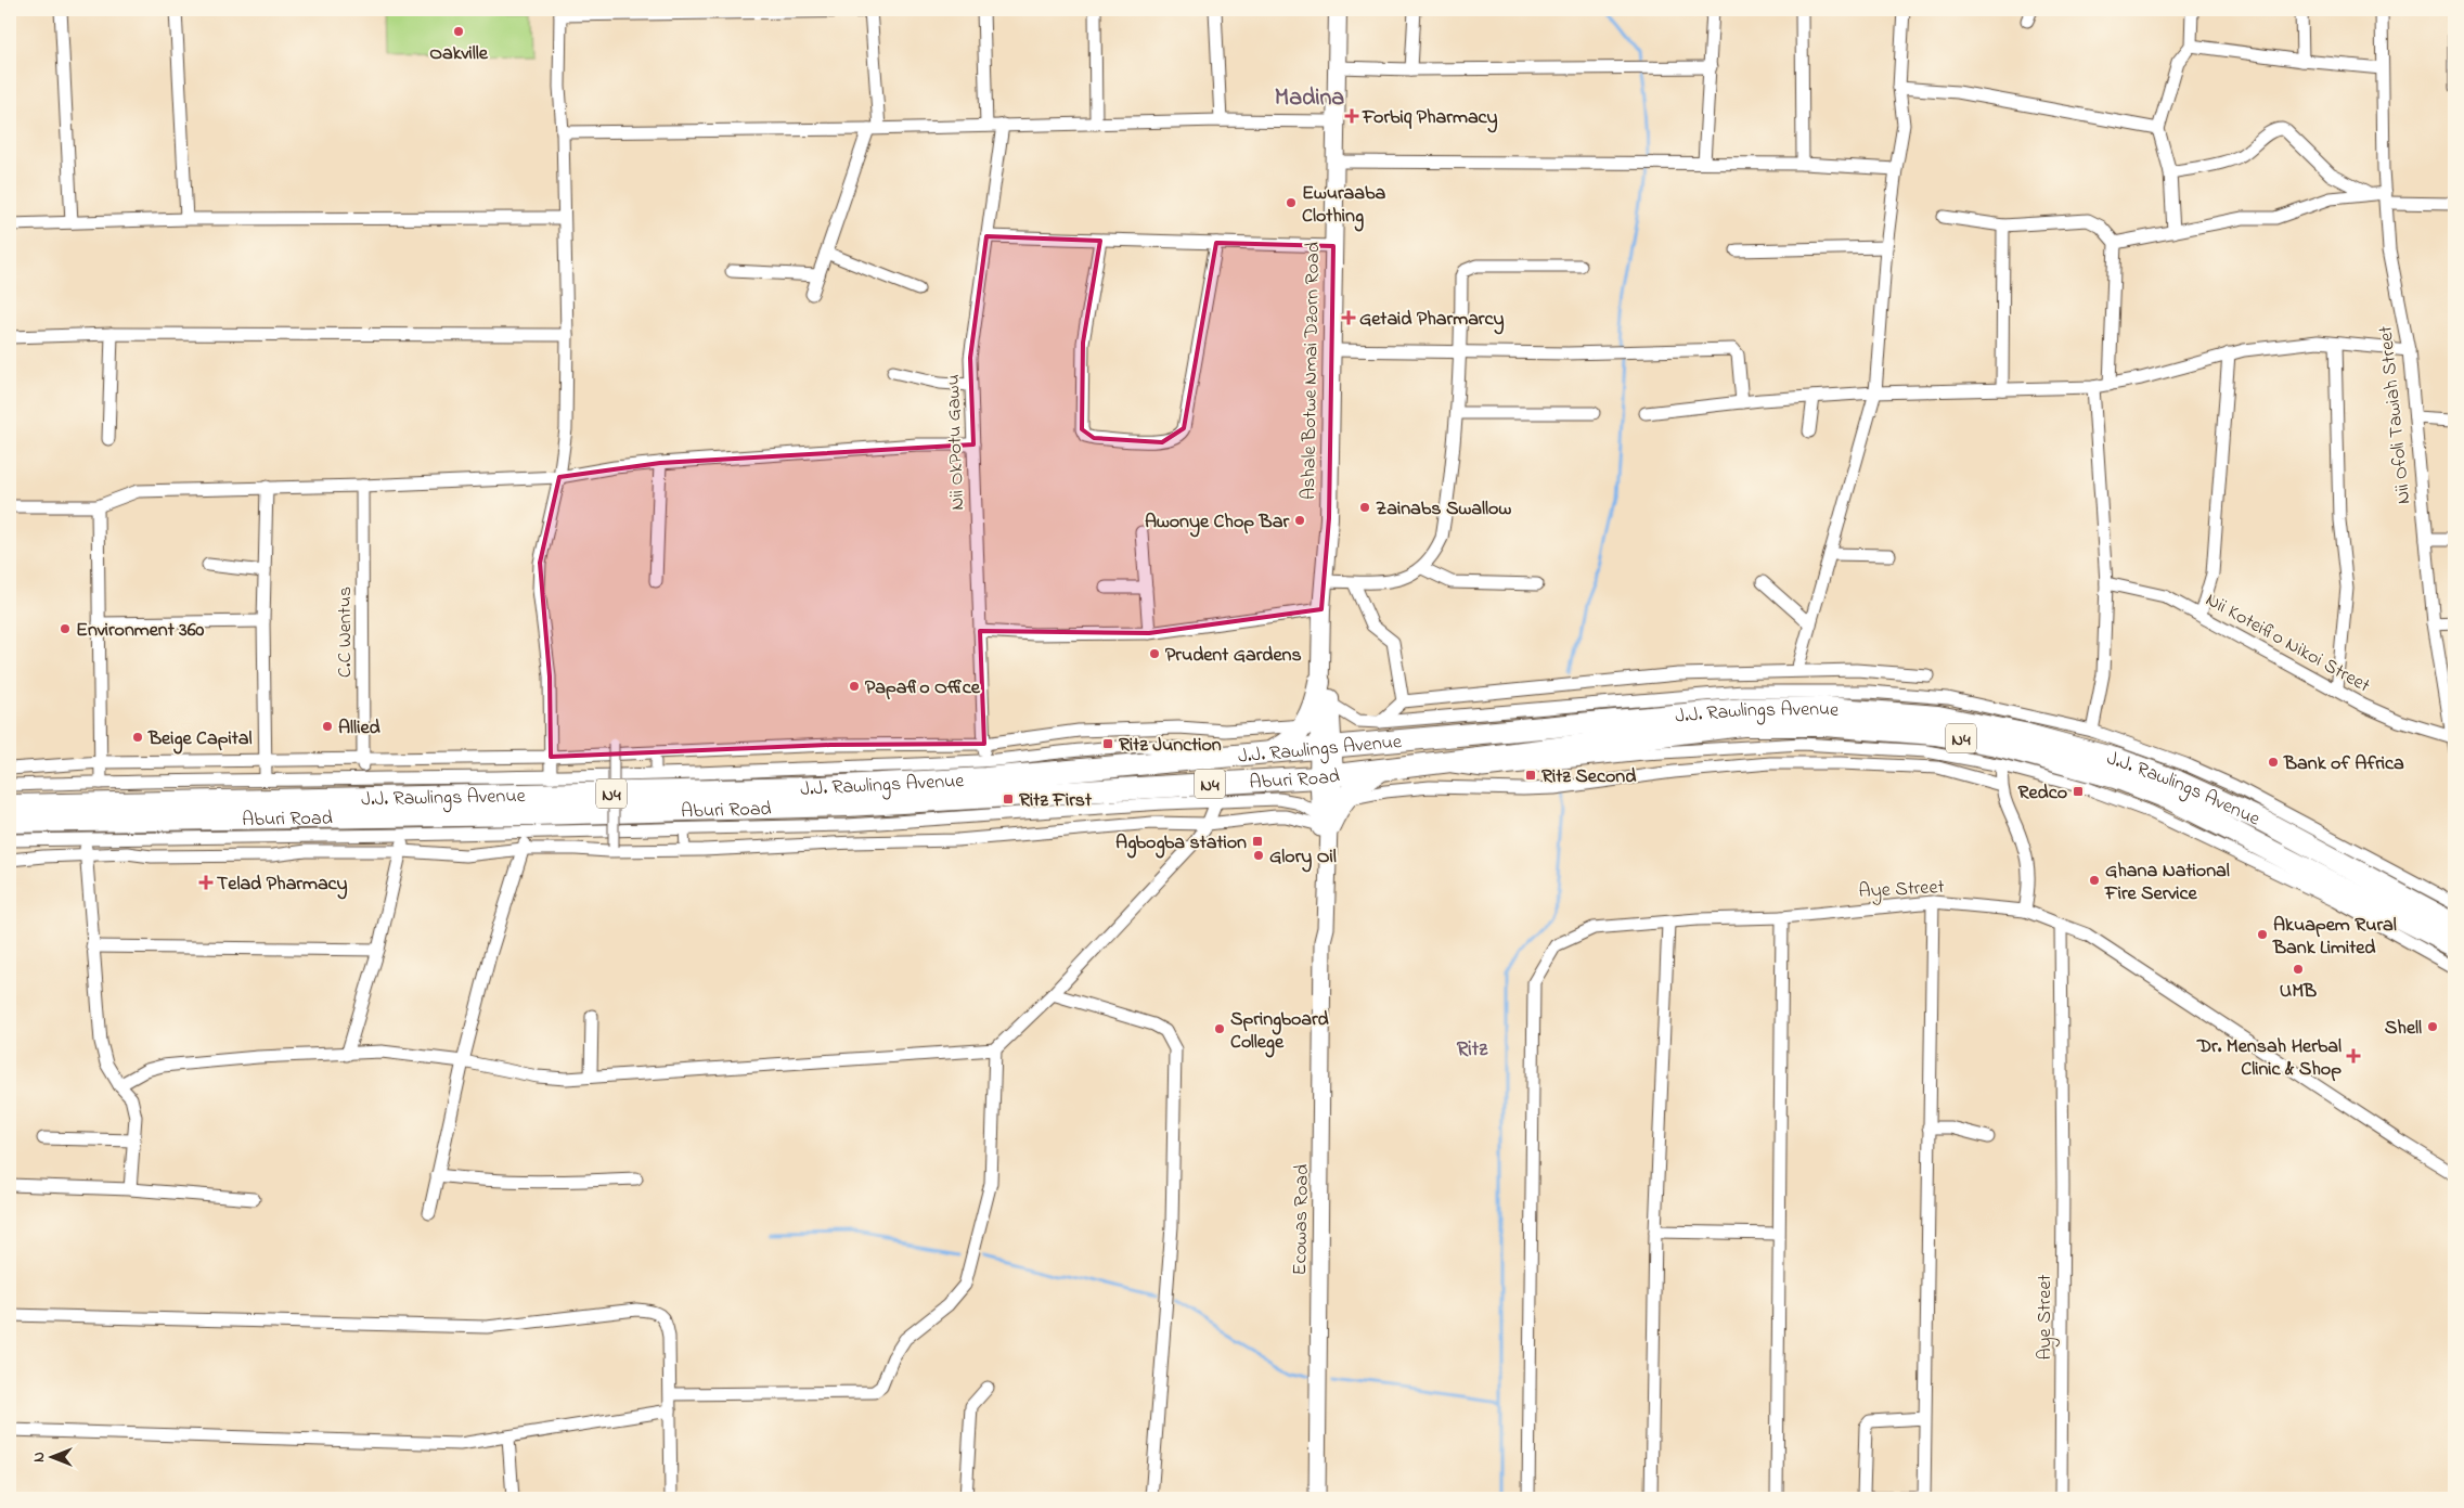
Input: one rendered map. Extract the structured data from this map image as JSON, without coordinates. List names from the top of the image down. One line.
{"streets":{"highway":["J.J. Rawlings Avenue","N4","Aburi Road"],"main road":["Ashale Botwe Nmai Dzorn Road"],"street":["Nii Ofoli Tawiah Street","Nii OkPotu Gawu","C.C Wentus","Nii Koteifio Nikoi Street","Aye Street","Ecowas Road"]},"crossings":[["Nii Ofoli Tawiah Street","Nii Koteifio Nikoi Street"],["J.J. Rawlings Avenue","Aburi Road"],["J.J. Rawlings Avenue","Ecowas Road"],["Aburi Road","Ecowas Road"]],"districts":["Madina","Ritz"],"places":{"other":["Oakville","Ewuraaba Clothing","Zainabs Swallow","Awonye Chop Bar","Environment 360","Prudent Gardens","Papafio Office","Allied","Beige Capital","Bank of Africa","Glory Oil","Ghana National Fire Service","Akuapem Rural Bank Limited","UMB","Shell","Springboard College"],"health":["Forbiq Pharmacy","Getaid Pharmarcy","Telad Pharmacy","Dr. Mensah Herbal Clinic & Shop"],"transit":["Ritz Junction","Ritz Second","Redco","Ritz First","Agbogba station"]},"north":"left"}
